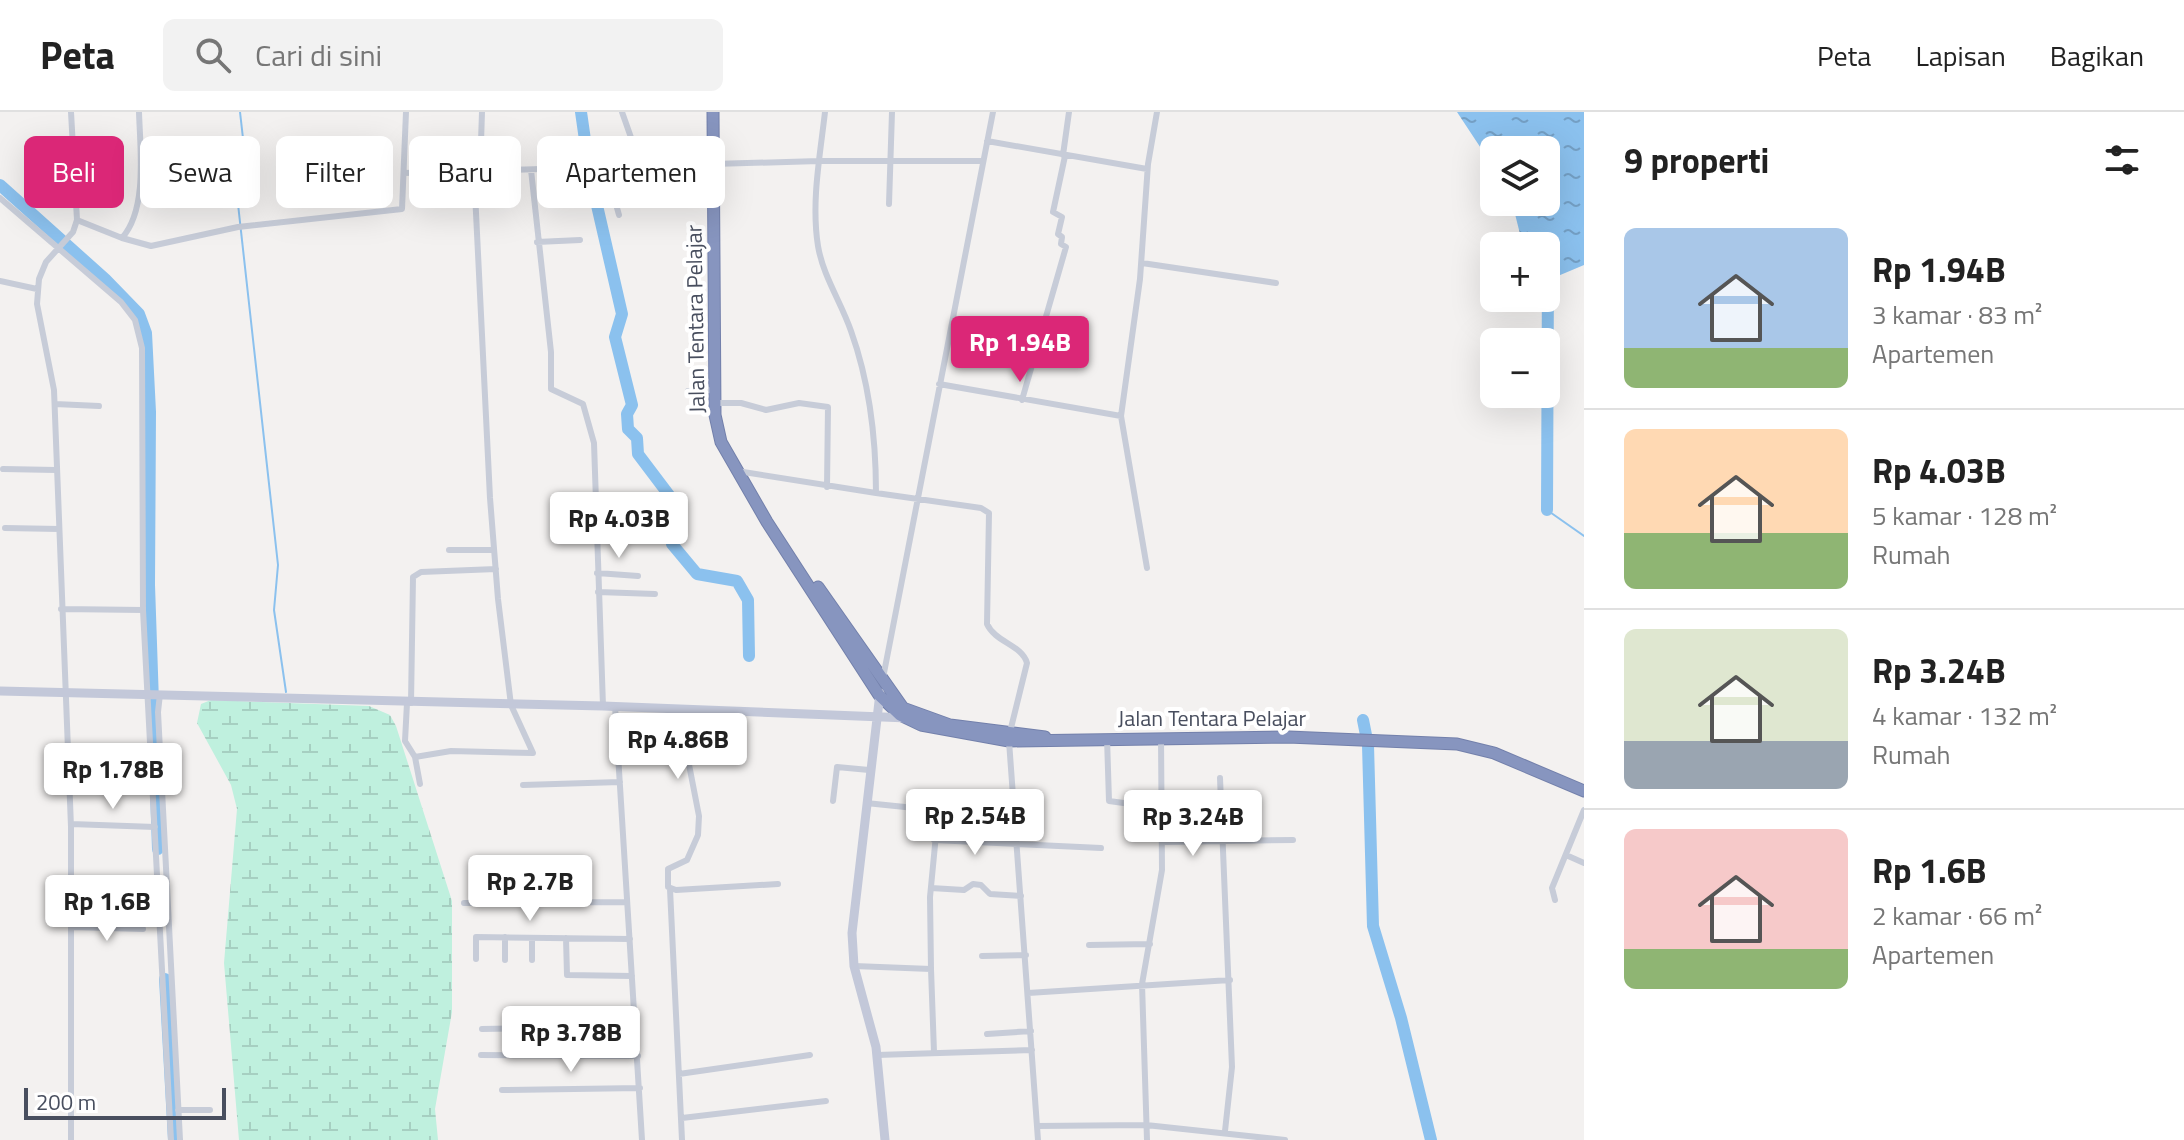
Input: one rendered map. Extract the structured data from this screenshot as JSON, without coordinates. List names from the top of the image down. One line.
{"streets":{"highway":["Jalan Tentara Pelajar"]},"scale_bar":"200 m","page":{"header":"Peta","search":"Cari di sini","nav":["Peta","Lapisan","Bagikan"],"heading":"9 properti","map_buttons":["+","−"],"chip":["Beli","Sewa","Filter","Baru","Apartemen"],"list":[{"name":"Rp 1.94B","note":"3 kamar · 83 m² · Apartemen"},{"name":"Rp 4.03B","note":"5 kamar · 128 m² · Rumah"},{"name":"Rp 3.24B","note":"4 kamar · 132 m² · Rumah"},{"name":"Rp 1.6B","note":"2 kamar · 66 m² · Apartemen"}],"price":["Rp 1.94B","Rp 4.03B","Rp 4.86B","Rp 1.78B","Rp 2.54B","Rp 3.24B","Rp 2.7B","Rp 1.6B","Rp 3.78B"],"scale":"200 m"}}
